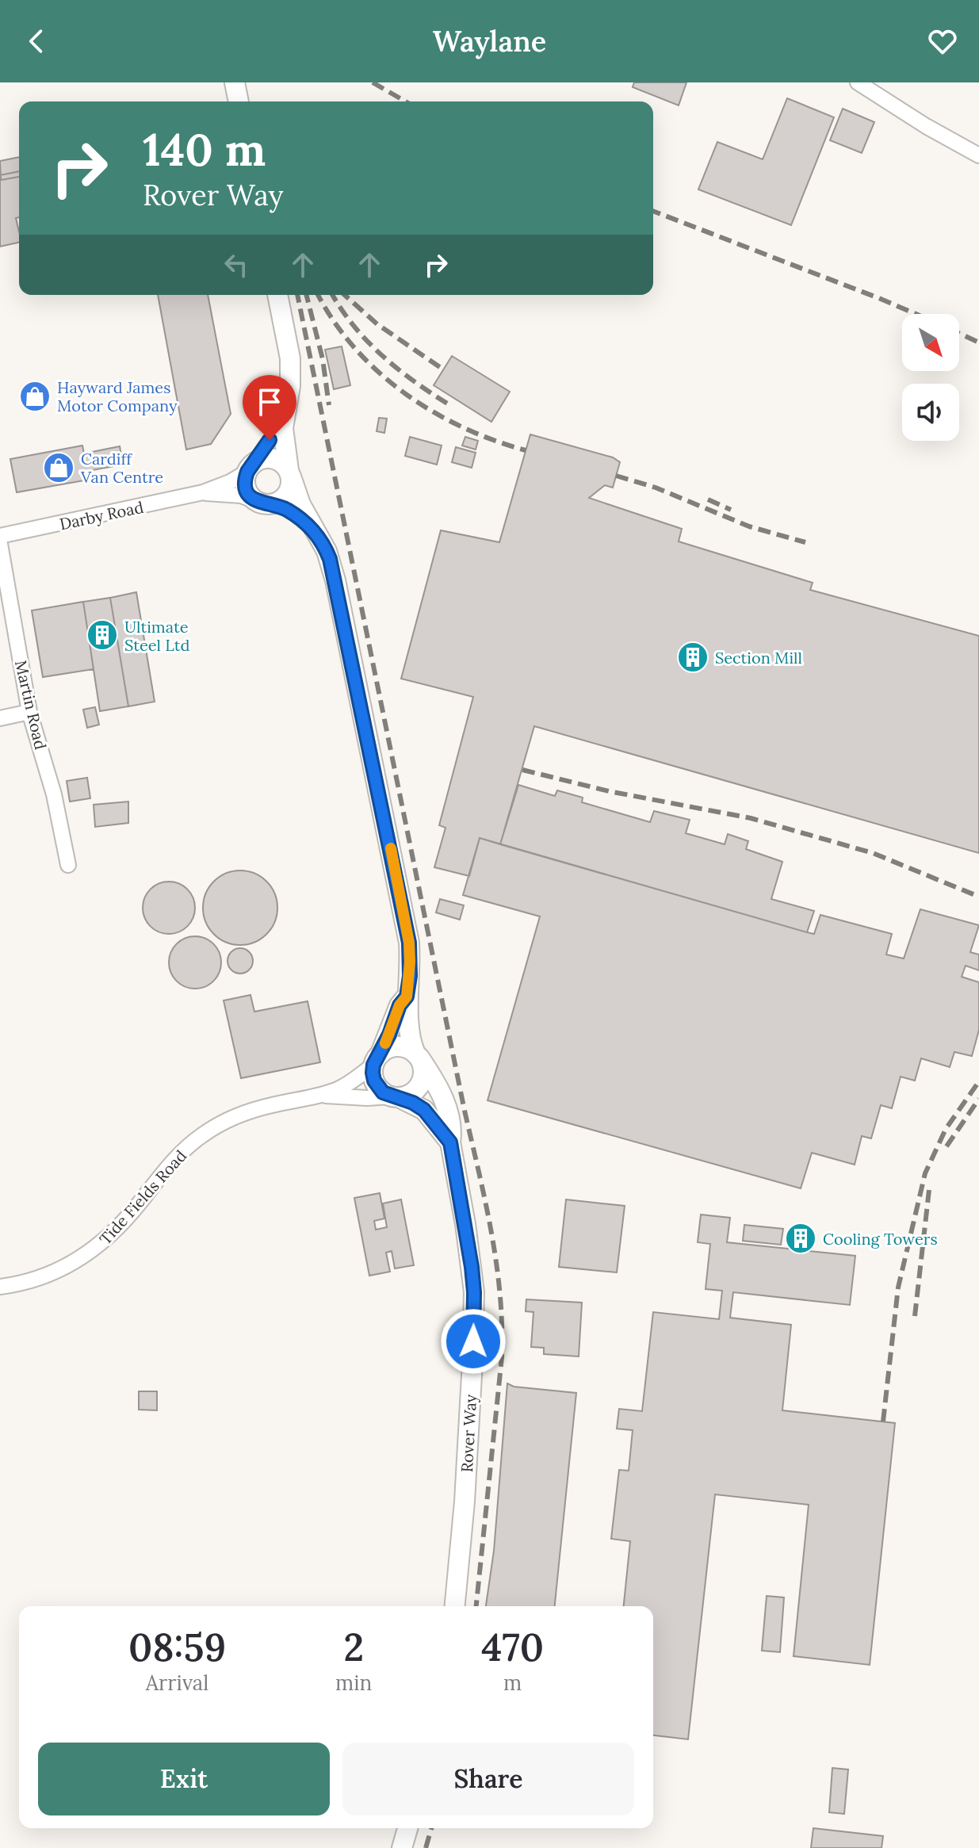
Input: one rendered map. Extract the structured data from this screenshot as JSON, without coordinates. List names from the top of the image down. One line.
{"streets":{"street":["Darby Road","Martin Road","Tide Fields Road","Rover Way"]},"crossings":[["Darby Road","Rover Way"],["Tide Fields Road","Rover Way"]],"places":{"shop":["Hayward James Motor Company","Cardiff Van Centre"],"building":["Ultimate Steel Ltd","Section Mill","Cooling Towers"]},"north":"bottom right","page":{"header":"Waylane","turn":["140 m","Rover Way"],"eta":["08:59","Arrival","2","min","470","m"],"buttons":["Exit","Share"]}}
